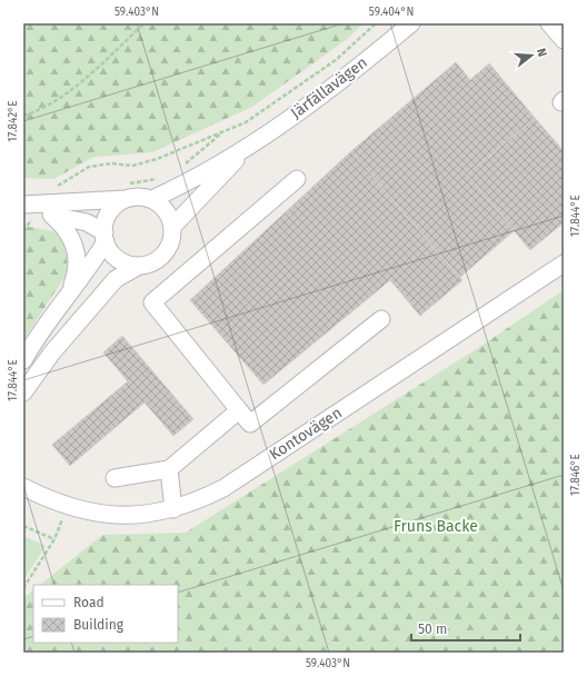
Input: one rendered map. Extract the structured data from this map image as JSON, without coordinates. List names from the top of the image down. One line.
{"streets":{"street":["Järfällavägen","Kontovägen"]},"parks":["Fruns Backe"],"legend":["Road","Building"],"scale_bar":"50 m","north":"right","coordinates":["59.403°N","59.404°N","17.842°E","17.844°E","17.846°E"]}
